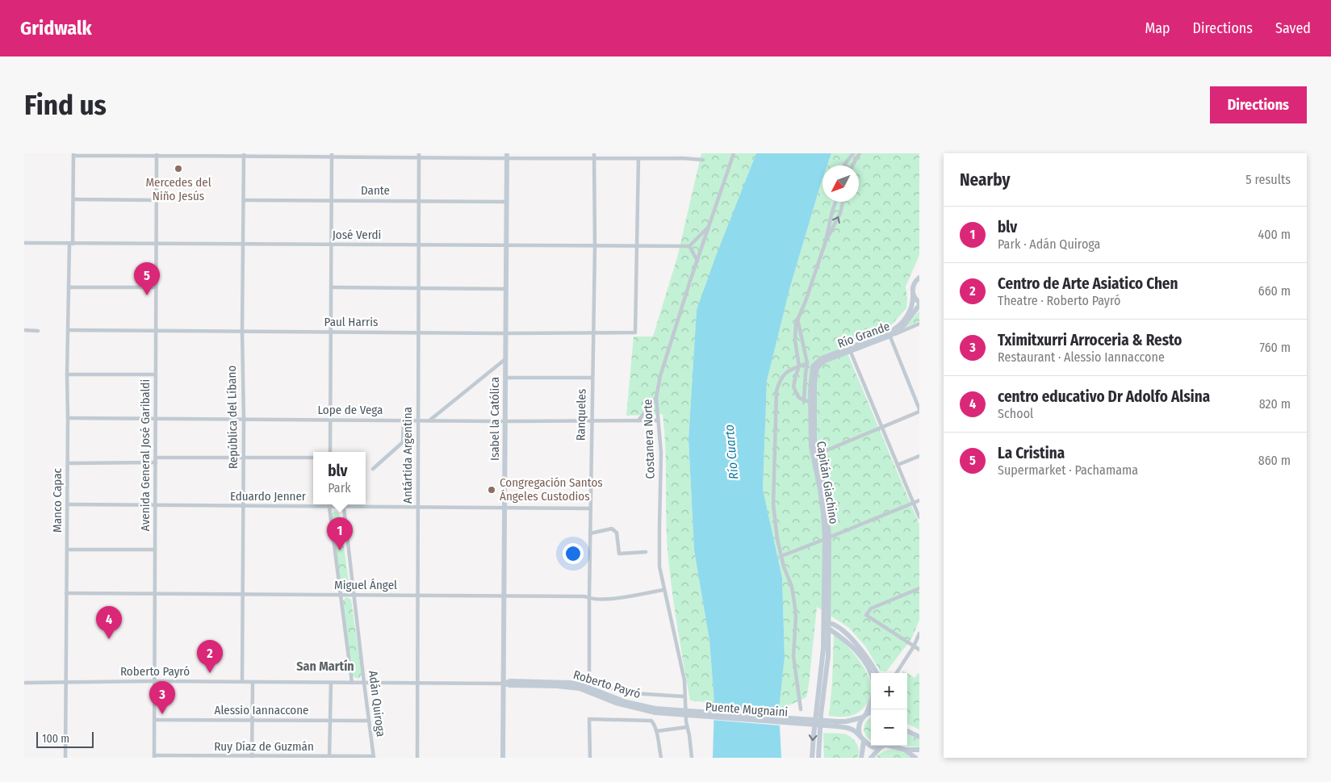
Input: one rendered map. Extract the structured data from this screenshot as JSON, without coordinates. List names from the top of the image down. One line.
{"streets":{"main road":["Río Grande","Isabel la Católica","Capitán Giachino","Roberto Payró","Puente Mugnaini"],"street":["Dante","José Verdi","Paul Harris","Lope de Vega","Ranqueles","República del Líbano","Costanera Norte","Avenida General José Garibaldi","Antártida Argentina","Eduardo Jenner","Manco Capac","Miguel Ángel","Adán Quiroga","Alessio Iannaccone","Ruy Díaz de Guzmán"]},"crossings":[["Dante","República del Líbano"],["Dante","Isabel la Católica"],["Dante","Antártida Argentina"],["José Verdi","Paul Harris"],["José Verdi","Ranqueles"],["José Verdi","República del Líbano"],["José Verdi","Isabel la Católica"],["José Verdi","Avenida General José Garibaldi"],["José Verdi","Antártida Argentina"],["José Verdi","Manco Capac"],["Paul Harris","Ranqueles"],["Paul Harris","República del Líbano"],["Paul Harris","Isabel la Católica"],["Paul Harris","Avenida General José Garibaldi"],["Paul Harris","Antártida Argentina"],["Paul Harris","Manco Capac"],["Río Grande","Capitán Giachino"],["Lope de Vega","Ranqueles"],["Lope de Vega","República del Líbano"],["Lope de Vega","Isabel la Católica"],["Lope de Vega","Costanera Norte"],["Lope de Vega","Avenida General José Garibaldi"],["Lope de Vega","Antártida Argentina"],["Lope de Vega","Manco Capac"],["Ranqueles","Costanera Norte"],["Ranqueles","Eduardo Jenner"],["Ranqueles","Miguel Ángel"],["República del Líbano","Eduardo Jenner"],["República del Líbano","Miguel Ángel"],["República del Líbano","Roberto Payró"],["Isabel la Católica","Eduardo Jenner"],["Isabel la Católica","Miguel Ángel"],["Isabel la Católica","Roberto Payró"],["Costanera Norte","Miguel Ángel"],["Avenida General José Garibaldi","Eduardo Jenner"],["Avenida General José Garibaldi","Miguel Ángel"],["Avenida General José Garibaldi","Roberto Payró"],["Avenida General José Garibaldi","Alessio Iannaccone"],["Avenida General José Garibaldi","Ruy Díaz de Guzmán"],["Antártida Argentina","Eduardo Jenner"],["Antártida Argentina","Miguel Ángel"],["Antártida Argentina","Roberto Payró"],["Eduardo Jenner","Manco Capac"],["Eduardo Jenner","Adán Quiroga"],["Manco Capac","Miguel Ángel"],["Manco Capac","Roberto Payró"],["Miguel Ángel","Adán Quiroga"],["Roberto Payró","Adán Quiroga"],["Roberto Payró","Puente Mugnaini"],["Adán Quiroga","Alessio Iannaccone"],["Adán Quiroga","Ruy Díaz de Guzmán"]],"districts":["San Martín"],"water":["Río Cuarto"],"places":["Mercedes del Niño Jesús","Congregación Santos Ángeles Custodios"],"scale_bar":"100 m","north":"bottom left","page":{"header":"Gridwalk","nav":["Map","Directions","Saved"],"buttons":"Directions","title":"Find us","heading":["Nearby","5 results"],"list":[{"mark":"1","name":"blv","note":"Park · Adán Quiroga","value":"400 m"},{"mark":"2","name":"Centro de Arte Asiatico Chen","note":"Theatre · Roberto Payró","value":"660 m"},{"mark":"3","name":"Tximitxurri Arroceria & Resto","note":"Restaurant · Alessio Iannaccone","value":"760 m"},{"mark":"4","name":"centro educativo Dr Adolfo Alsina","note":"School","value":"820 m"},{"mark":"5","name":"La Cristina","note":"Supermarket · Pachamama","value":"860 m"}],"pins":["5","1","4","2","3"],"popup":["blv","Park"],"map_buttons":["+","−"],"scale":"100 m"}}
